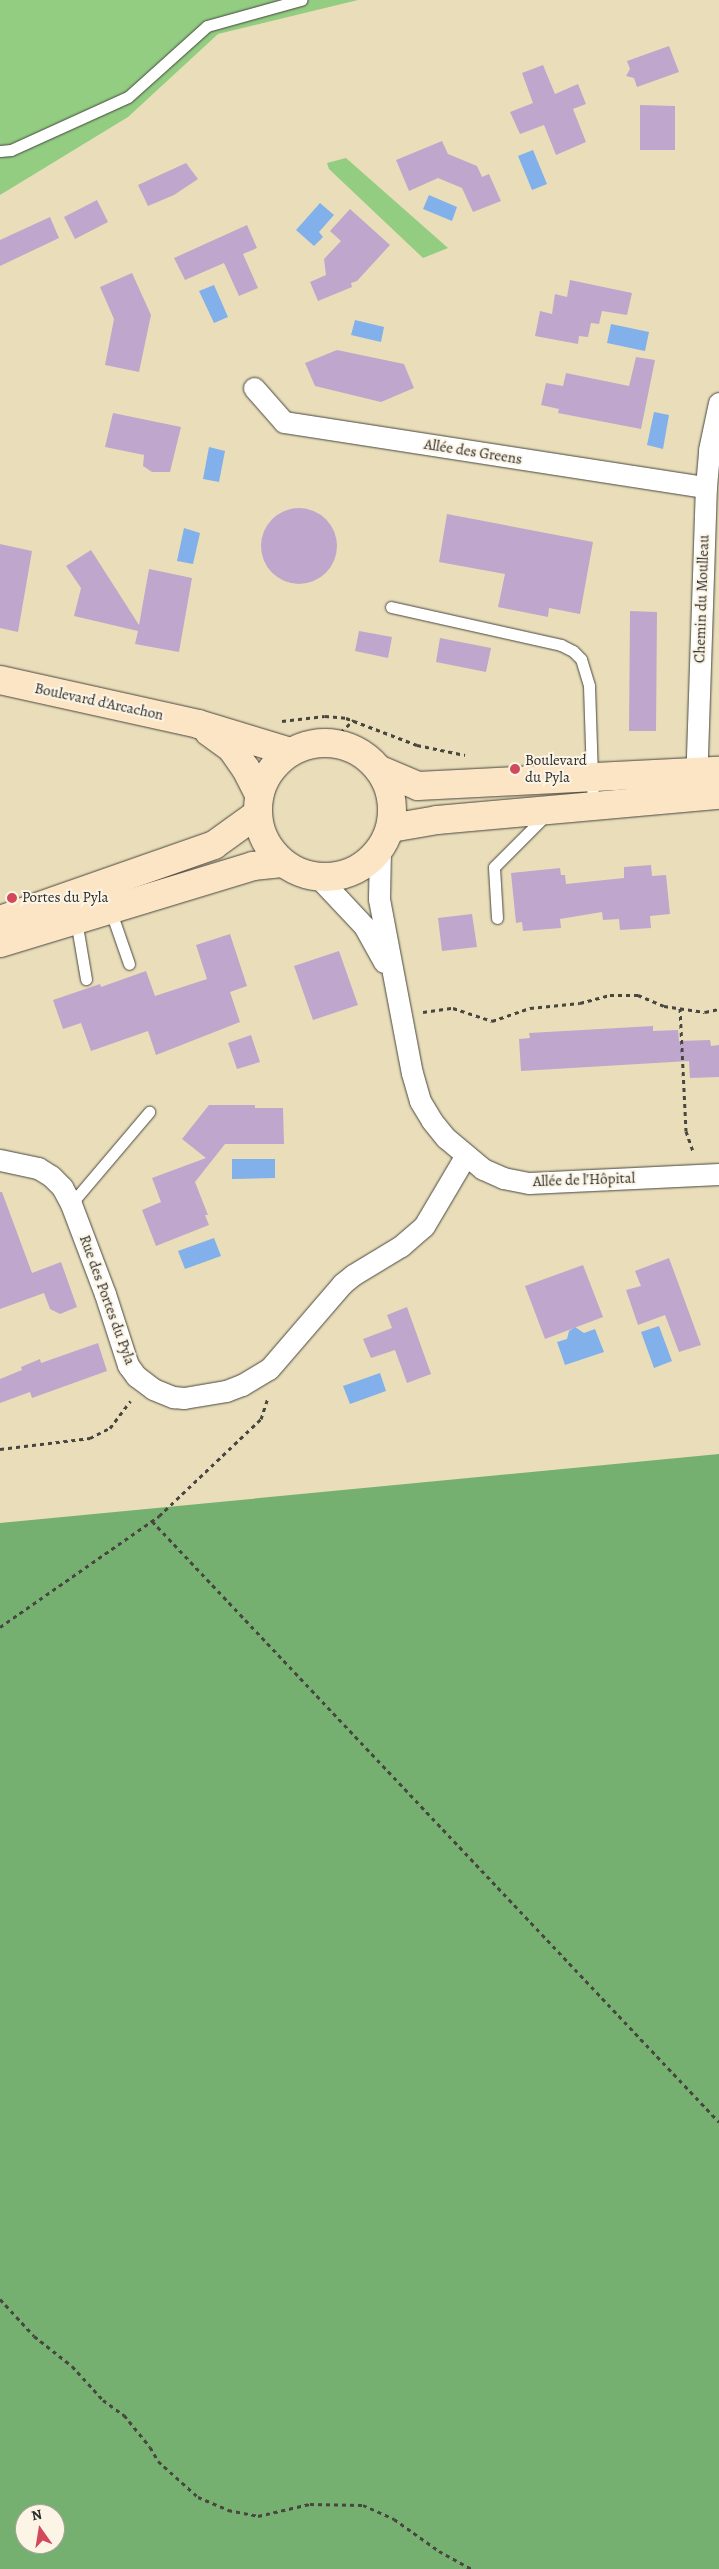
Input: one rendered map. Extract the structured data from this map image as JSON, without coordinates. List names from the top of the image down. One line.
{"streets":{"main road":["Boulevard d'Arcachon"],"street":["Allée des Greens","Chemin du Moulleau","Allée de l’Hôpital","Rue des Portes du Pyla"]},"crossings":[["Allée des Greens","Chemin du Moulleau"],["Boulevard d'Arcachon","Allée de l’Hôpital"],["Allée de l’Hôpital","Rue des Portes du Pyla"]],"places":["Boulevard du Pyla","Portes du Pyla"],"north":"top"}
